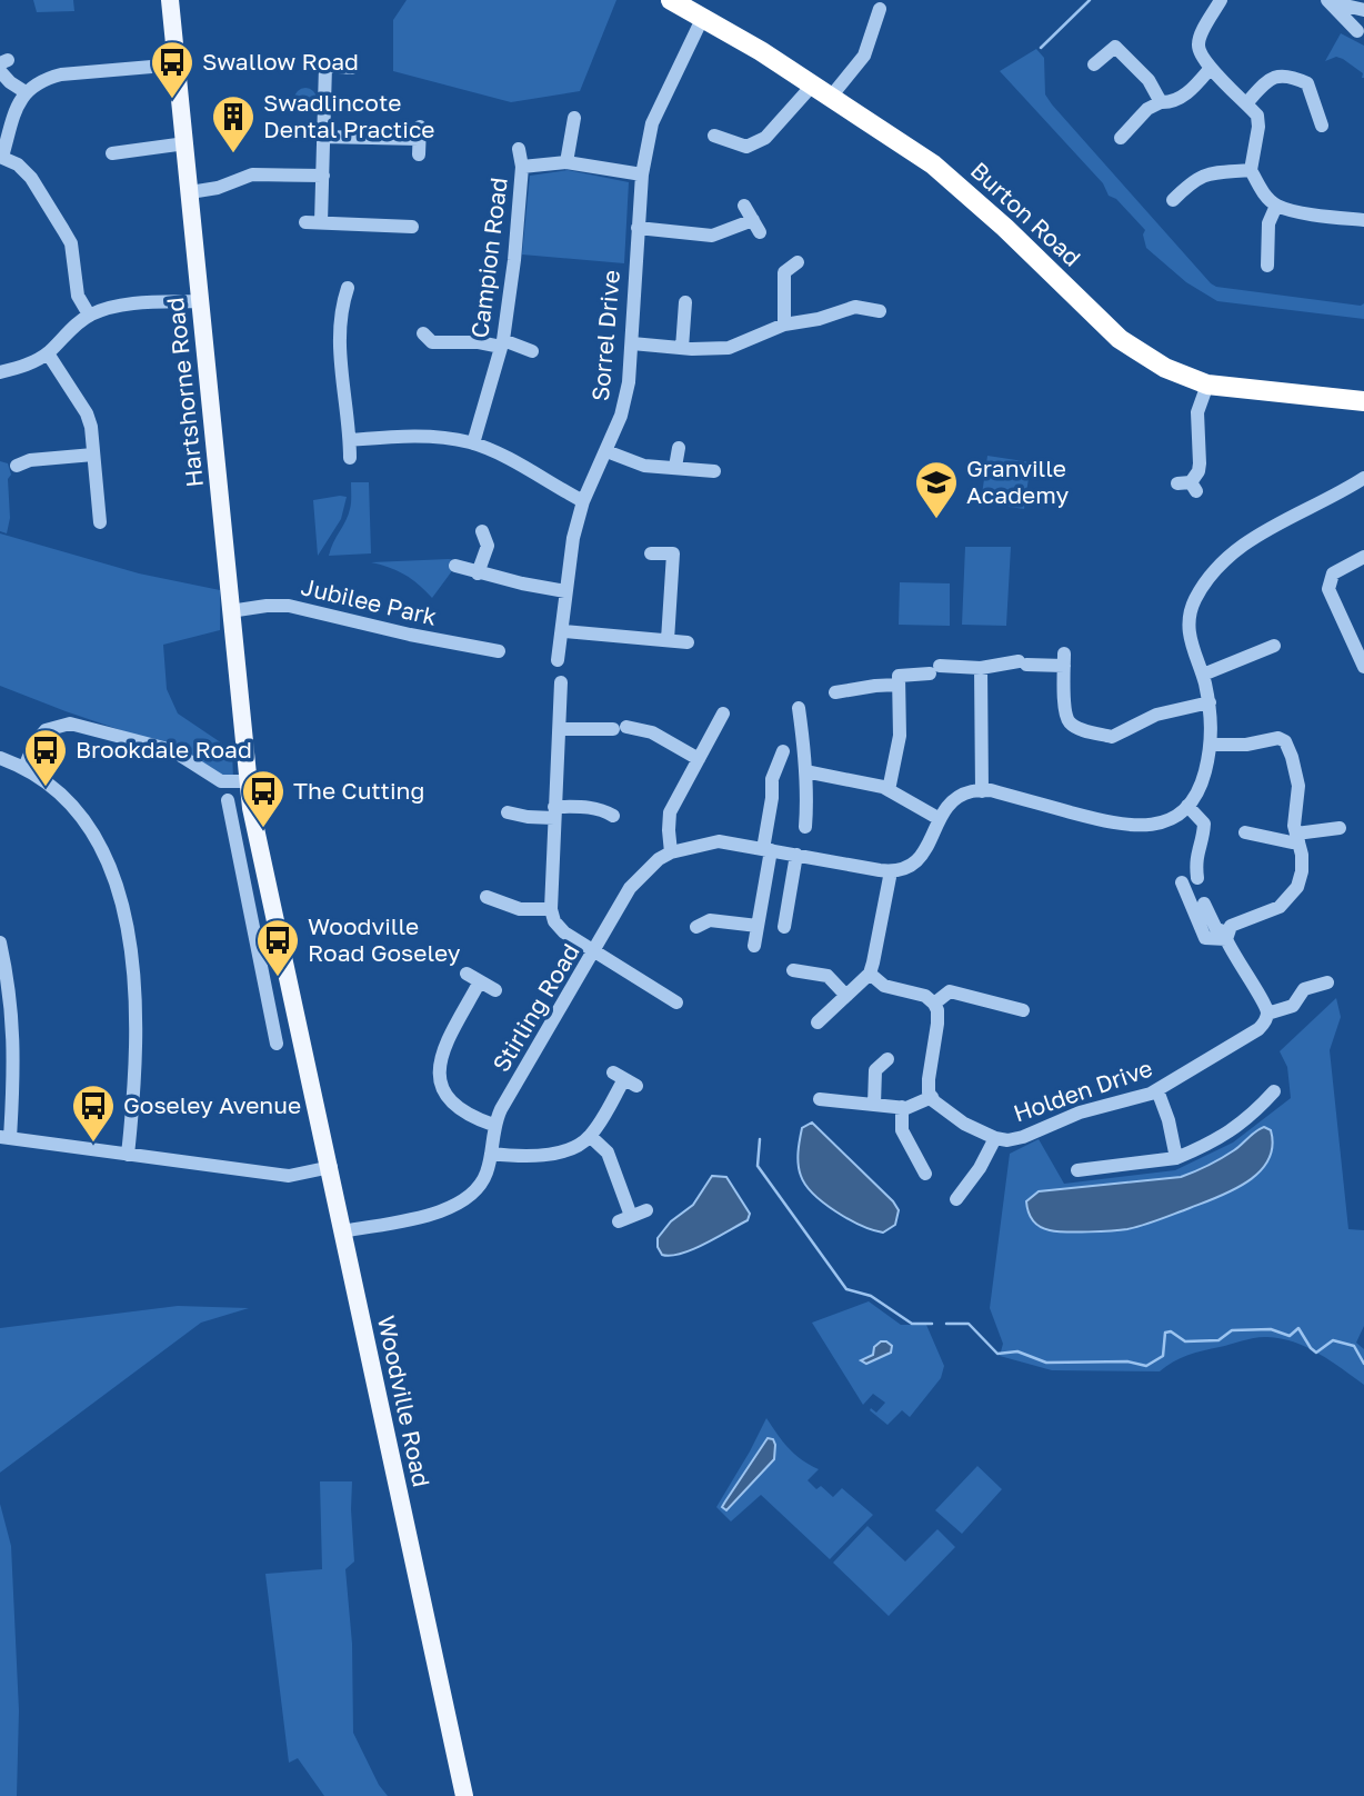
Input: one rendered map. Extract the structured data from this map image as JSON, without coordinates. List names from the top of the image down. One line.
{"streets":{"highway":["Burton Road"],"main road":["Hartshorne Road","Woodville Road"],"street":["Campion Road","Sorrel Drive","Jubilee Park","Stirling Road","Holden Drive"]},"crossings":[["Burton Road","Sorrel Drive"],["Campion Road","Sorrel Drive"],["Hartshorne Road","Jubilee Park"],["Hartshorne Road","Woodville Road"],["Stirling Road","Woodville Road"]],"places":{"bus stop":["Swallow Road","Brookdale Road","The Cutting","Woodville Road Goseley","Goseley Avenue"],"building":["Swadlincote Dental Practice"],"school or university":["Granville Academy"]}}
